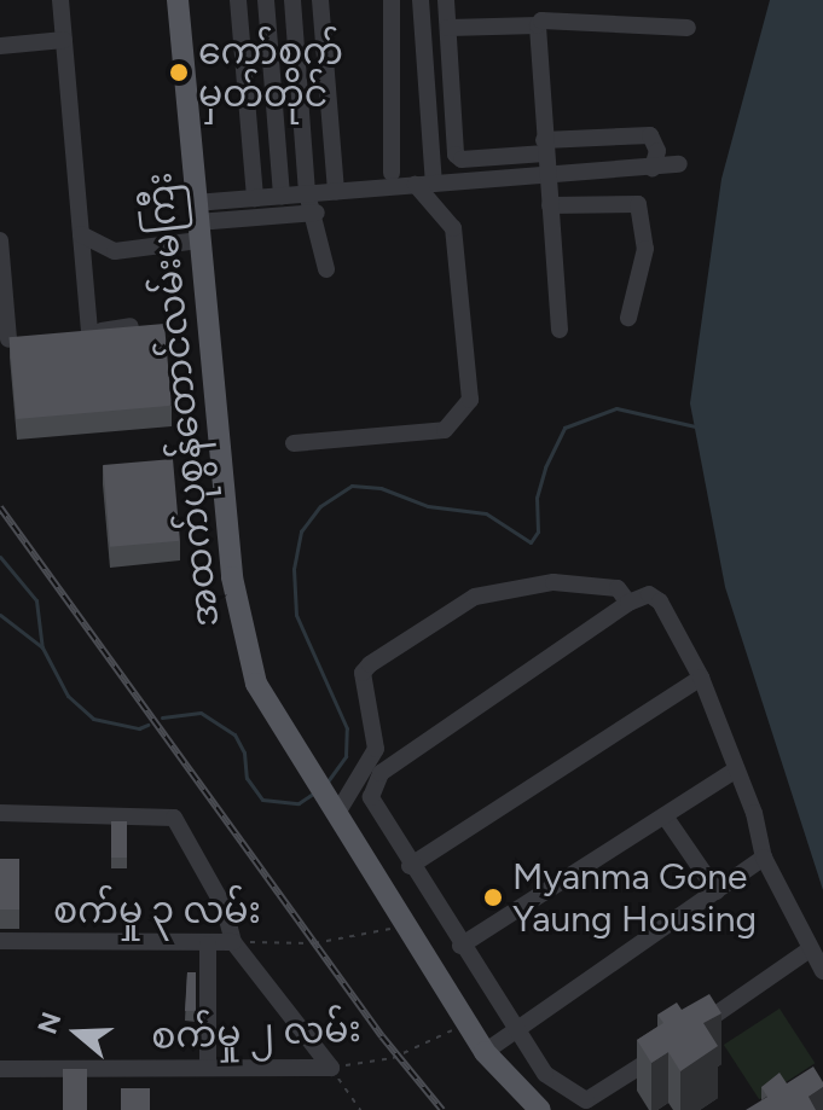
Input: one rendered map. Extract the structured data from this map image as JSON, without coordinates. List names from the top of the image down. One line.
{"streets":{"main road":["အထက်ပုစွန်တောင်လမ်းမကြီး"],"street":["စက်မှု ၃ လမ်း","စက်မှု ၂ လမ်း"]},"crossings":[["အထက်ပုစွန်တောင်လမ်းမကြီး","စက်မှု ၃ လမ်း"],["အထက်ပုစွန်တောင်လမ်းမကြီး","စက်မှု ၂ လမ်း"]],"places":["ကော်စက် မှတ်တိုင်","Myanma Gone Yaung Housing"],"north":"left"}
